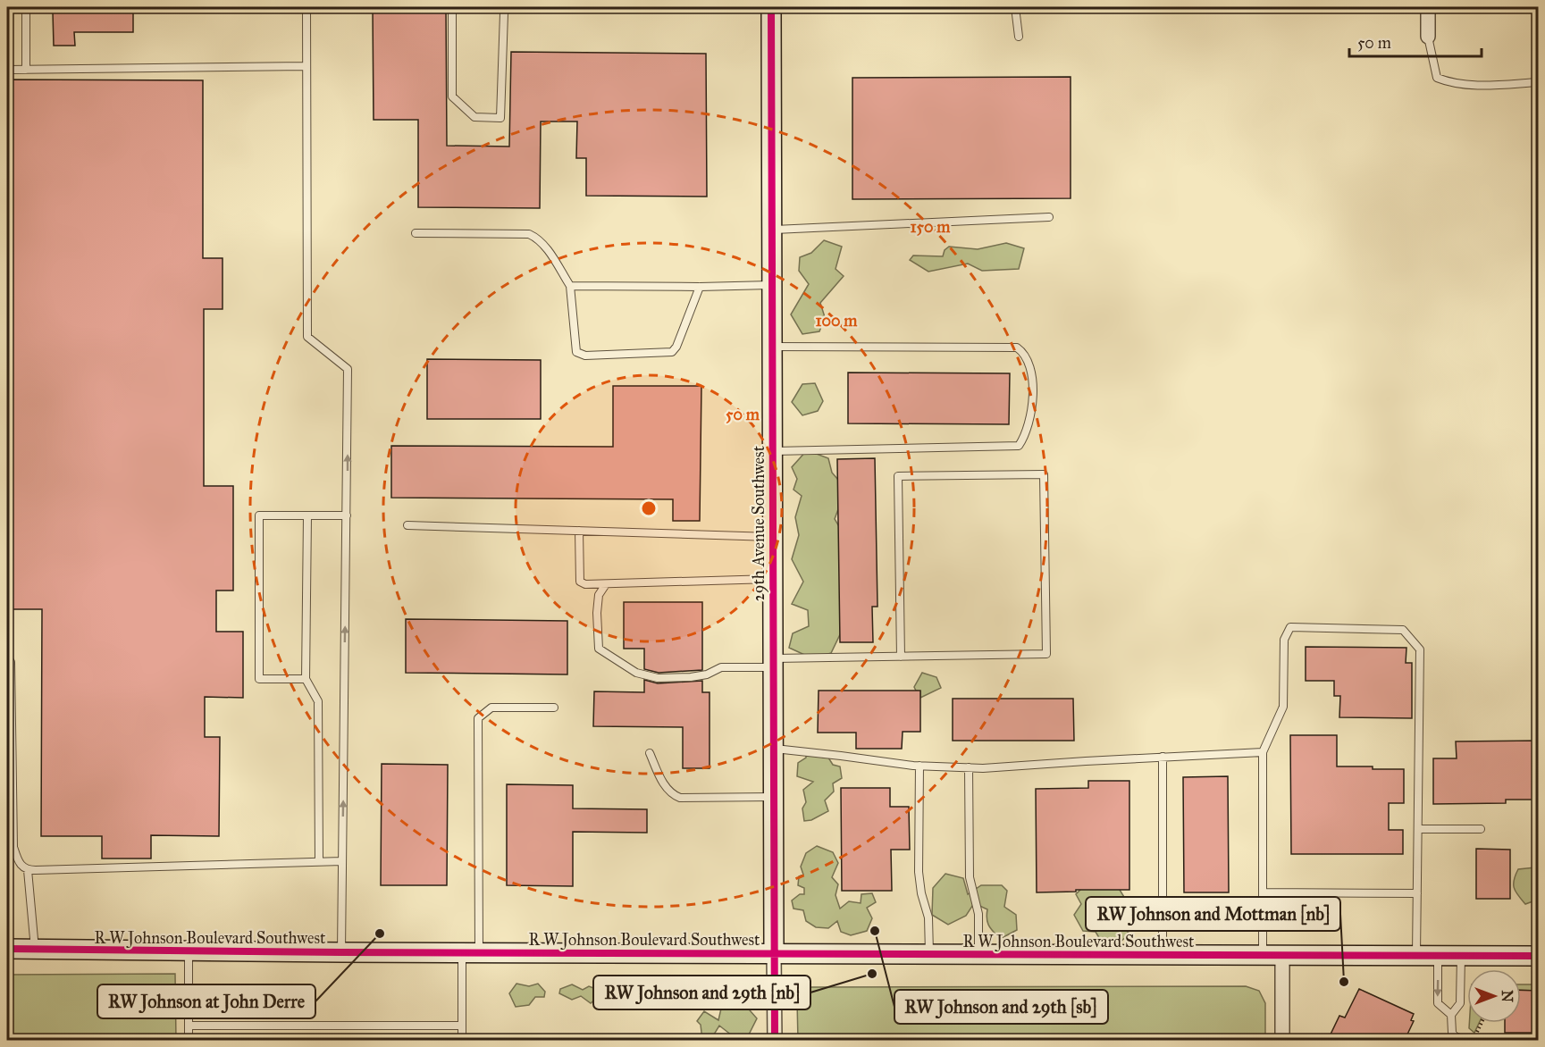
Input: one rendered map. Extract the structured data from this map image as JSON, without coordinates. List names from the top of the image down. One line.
{"streets":{"street":["29th Avenue Southwest","R W Johnson Boulevard Southwest"]},"crossings":[["29th Avenue Southwest","R W Johnson Boulevard Southwest"]],"places":["RW Johnson and 29th [sb]","RW Johnson at John Derre","RW Johnson and 29th [nb]","RW Johnson and Mottman [nb]"],"scale_bar":"50 m","north":"right","rings":["150 m","100 m","50 m"]}
